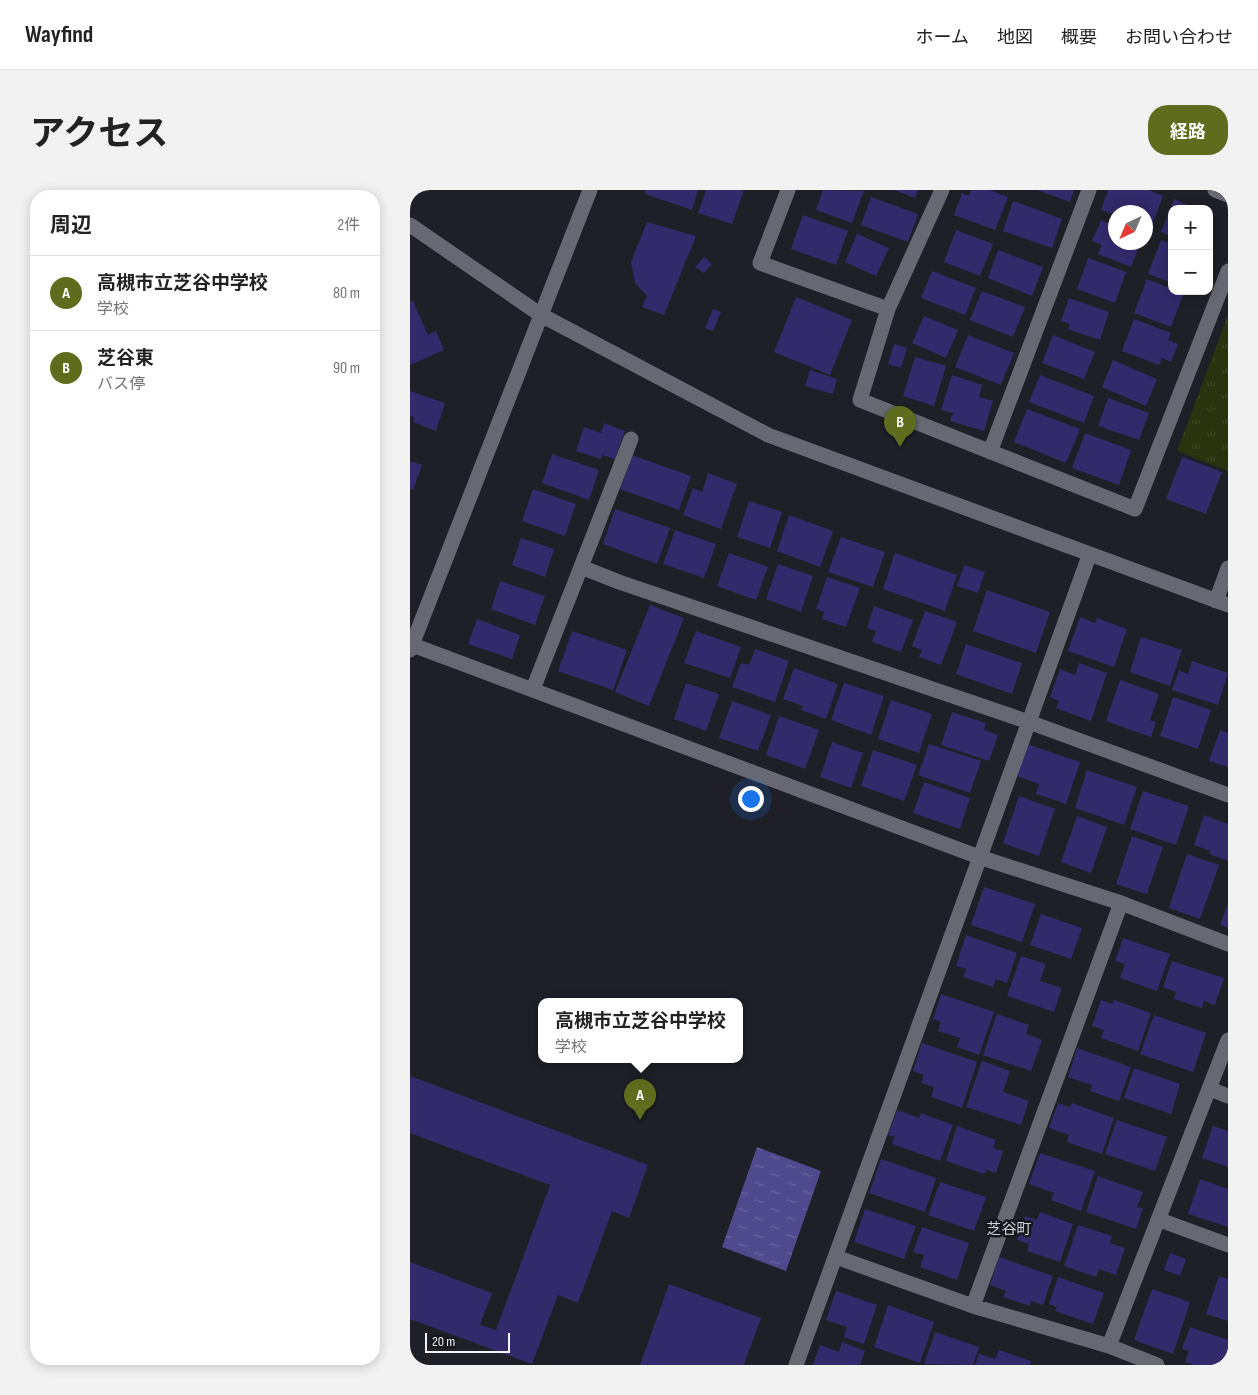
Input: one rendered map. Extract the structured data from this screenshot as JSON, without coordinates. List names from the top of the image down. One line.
{"districts":["芝谷町"],"scale_bar":"20 m","north":"bottom left","page":{"header":"Wayfind","nav":["ホーム","地図","概要","お問い合わせ"],"title":"アクセス","buttons":"経路","heading":["周辺","2件"],"map_buttons":["+","−"],"list":[{"mark":"A","name":"高槻市立芝谷中学校","note":"学校","value":"80 m"},{"mark":"B","name":"芝谷東","note":"バス停","value":"90 m"}],"pins":["B","A"],"popup":["高槻市立芝谷中学校","学校"],"scale":"20 m"}}
